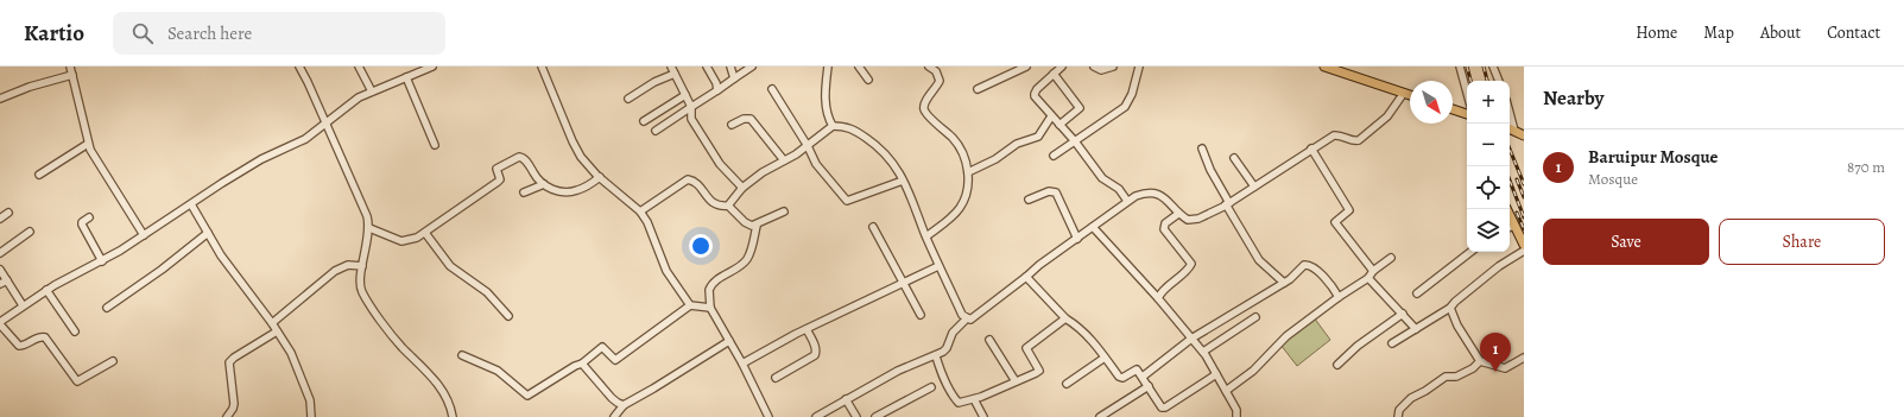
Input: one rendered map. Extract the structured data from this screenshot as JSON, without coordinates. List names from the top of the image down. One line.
{"north":"bottom right","page":{"header":"Kartio","search":"Search here","nav":["Home","Map","About","Contact"],"heading":"Nearby","map_buttons":["+","−"],"list":[{"mark":"1","name":"Baruipur Mosque","note":"Mosque","value":"870 m"}],"buttons":["Save","Share"],"pins":"1"}}
